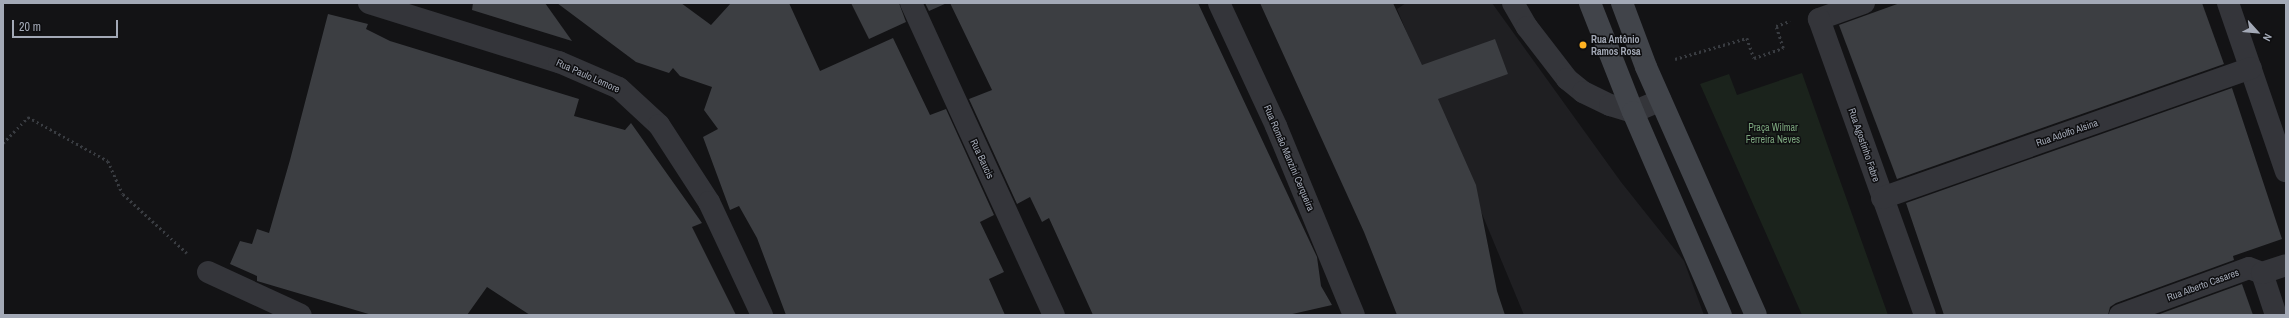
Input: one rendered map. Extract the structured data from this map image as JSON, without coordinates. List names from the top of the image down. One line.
{"streets":{"street":["Rua Paulo Lemore","Rua Adolfo Alsina","Rua Agostinho Fabre","Rua Romão Manzini Cerqueira","Rua Baucis","Rua Alberto Casares"]},"crossings":[["Rua Adolfo Alsina","Rua Agostinho Fabre"]],"parks":["Praça Wilmar Ferreira Neves"],"places":["Rua Antônio Ramos Rosa"],"scale_bar":"20 m","north":"bottom right"}
